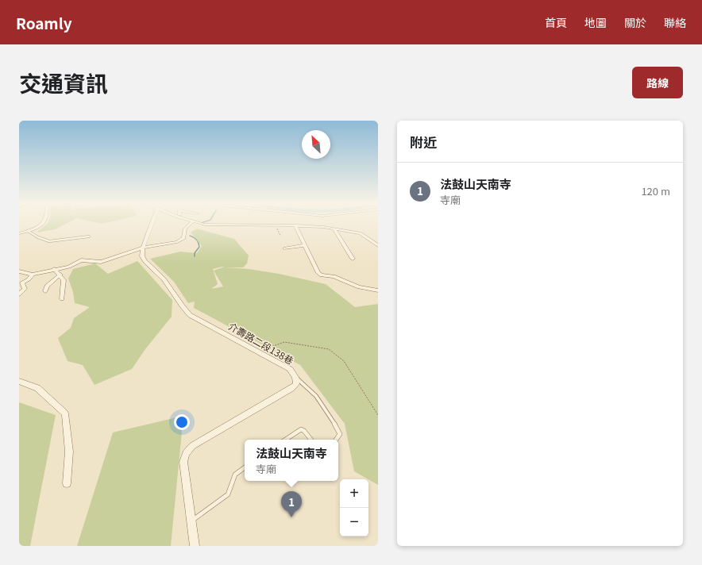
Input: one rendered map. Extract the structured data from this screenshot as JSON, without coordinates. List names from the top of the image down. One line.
{"streets":{"street":["介壽路二段138巷"]},"north":"top left","page":{"header":"Roamly","nav":["首頁","地圖","關於","聯絡"],"title":"交通資訊","buttons":"路線","heading":"附近","list":[{"mark":"1","name":"法鼓山天南寺","note":"寺廟","value":"120 m"}],"popup":["法鼓山天南寺","寺廟"],"map_buttons":["+","−"],"pins":"1"}}
